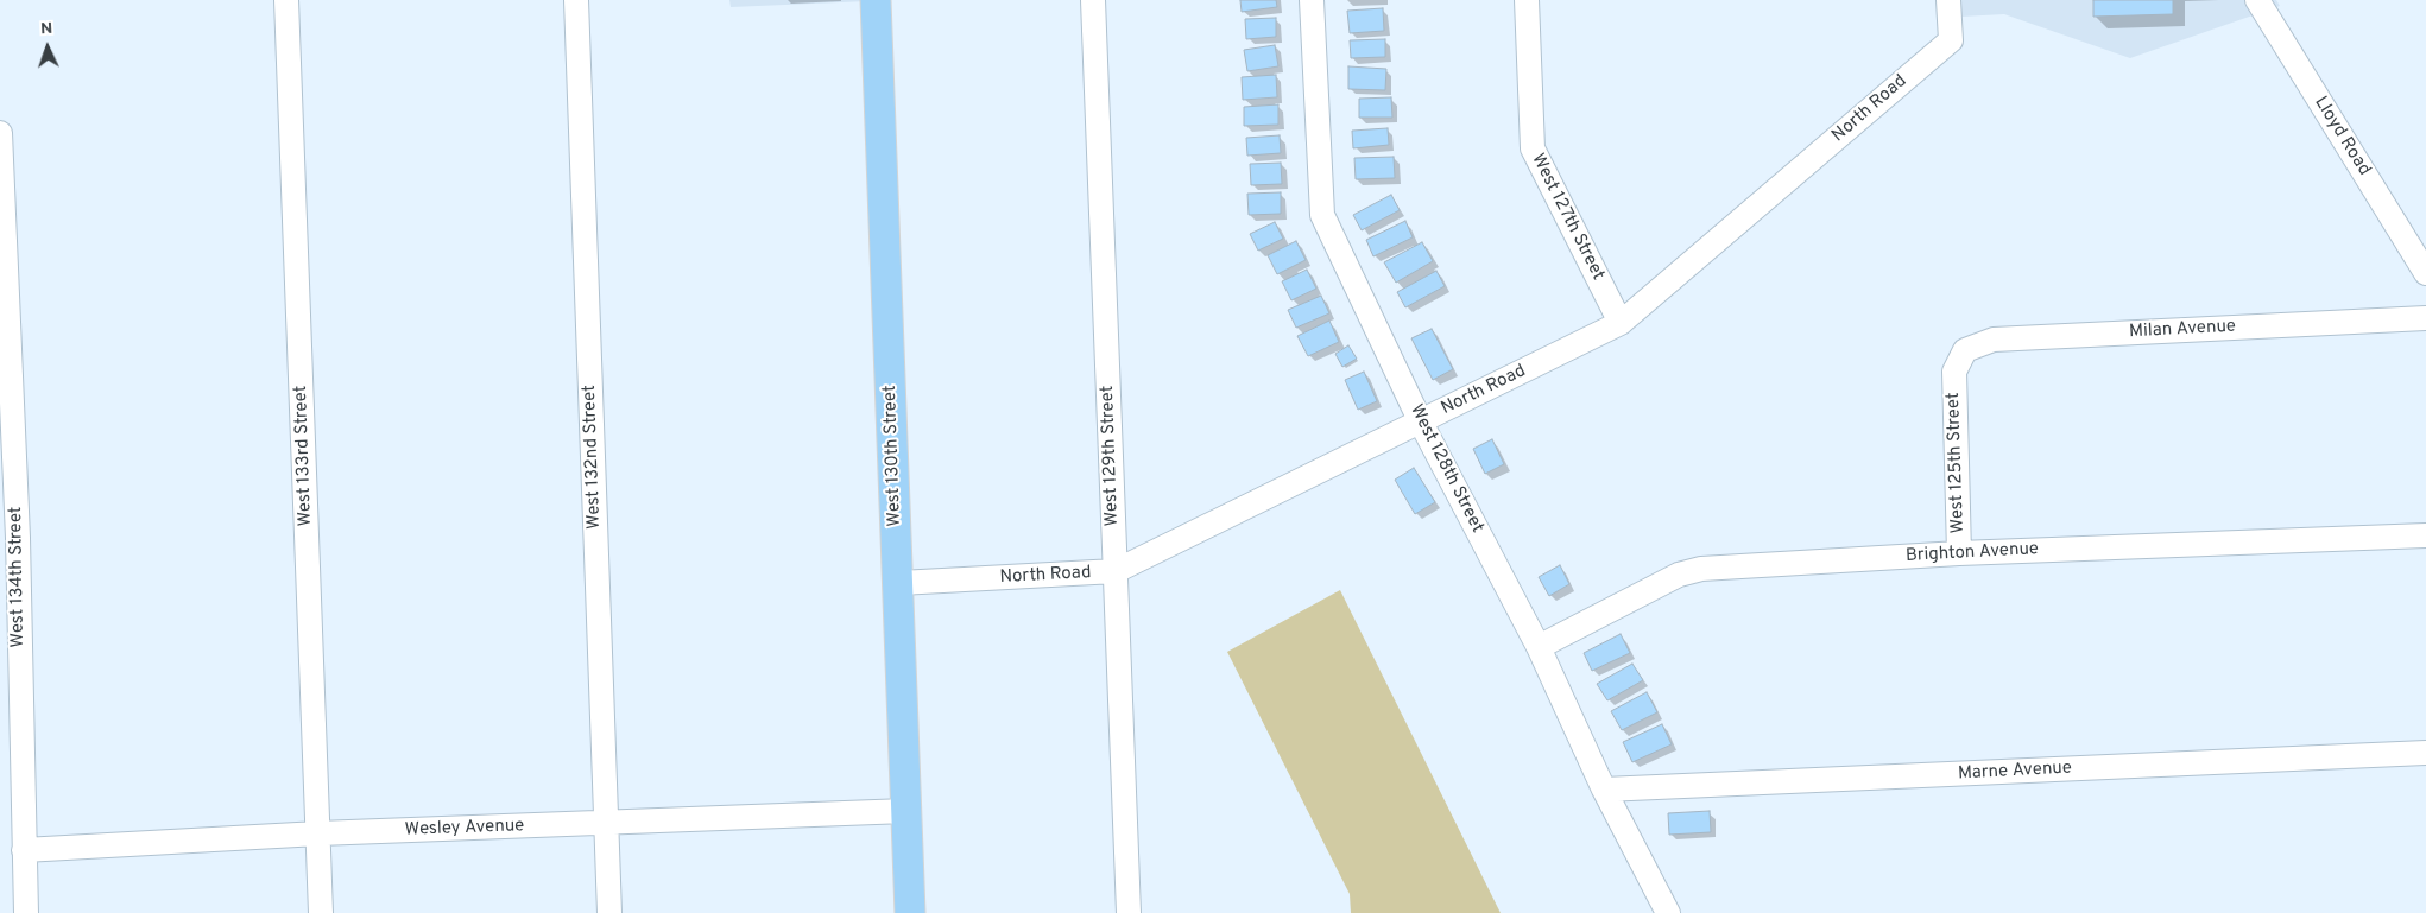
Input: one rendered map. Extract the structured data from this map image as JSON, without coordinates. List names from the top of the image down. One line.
{"streets":{"main road":["West 130th Street"],"street":["North Road","Lloyd Road","West 127th Street","Milan Avenue","West 133rd Street","West 129th Street","West 132nd Street","West 125th Street","West 128th Street","Brighton Avenue","West 134th Street","Marne Avenue","Wesley Avenue"]},"crossings":[["North Road","West 127th Street"],["North Road","West 130th Street"],["North Road","West 129th Street"],["North Road","West 128th Street"],["Milan Avenue","West 125th Street"],["West 133rd Street","Wesley Avenue"],["West 130th Street","Wesley Avenue"],["West 132nd Street","Wesley Avenue"],["West 125th Street","Brighton Avenue"],["West 128th Street","Brighton Avenue"],["West 128th Street","Marne Avenue"],["West 134th Street","Wesley Avenue"]],"north":"top"}
